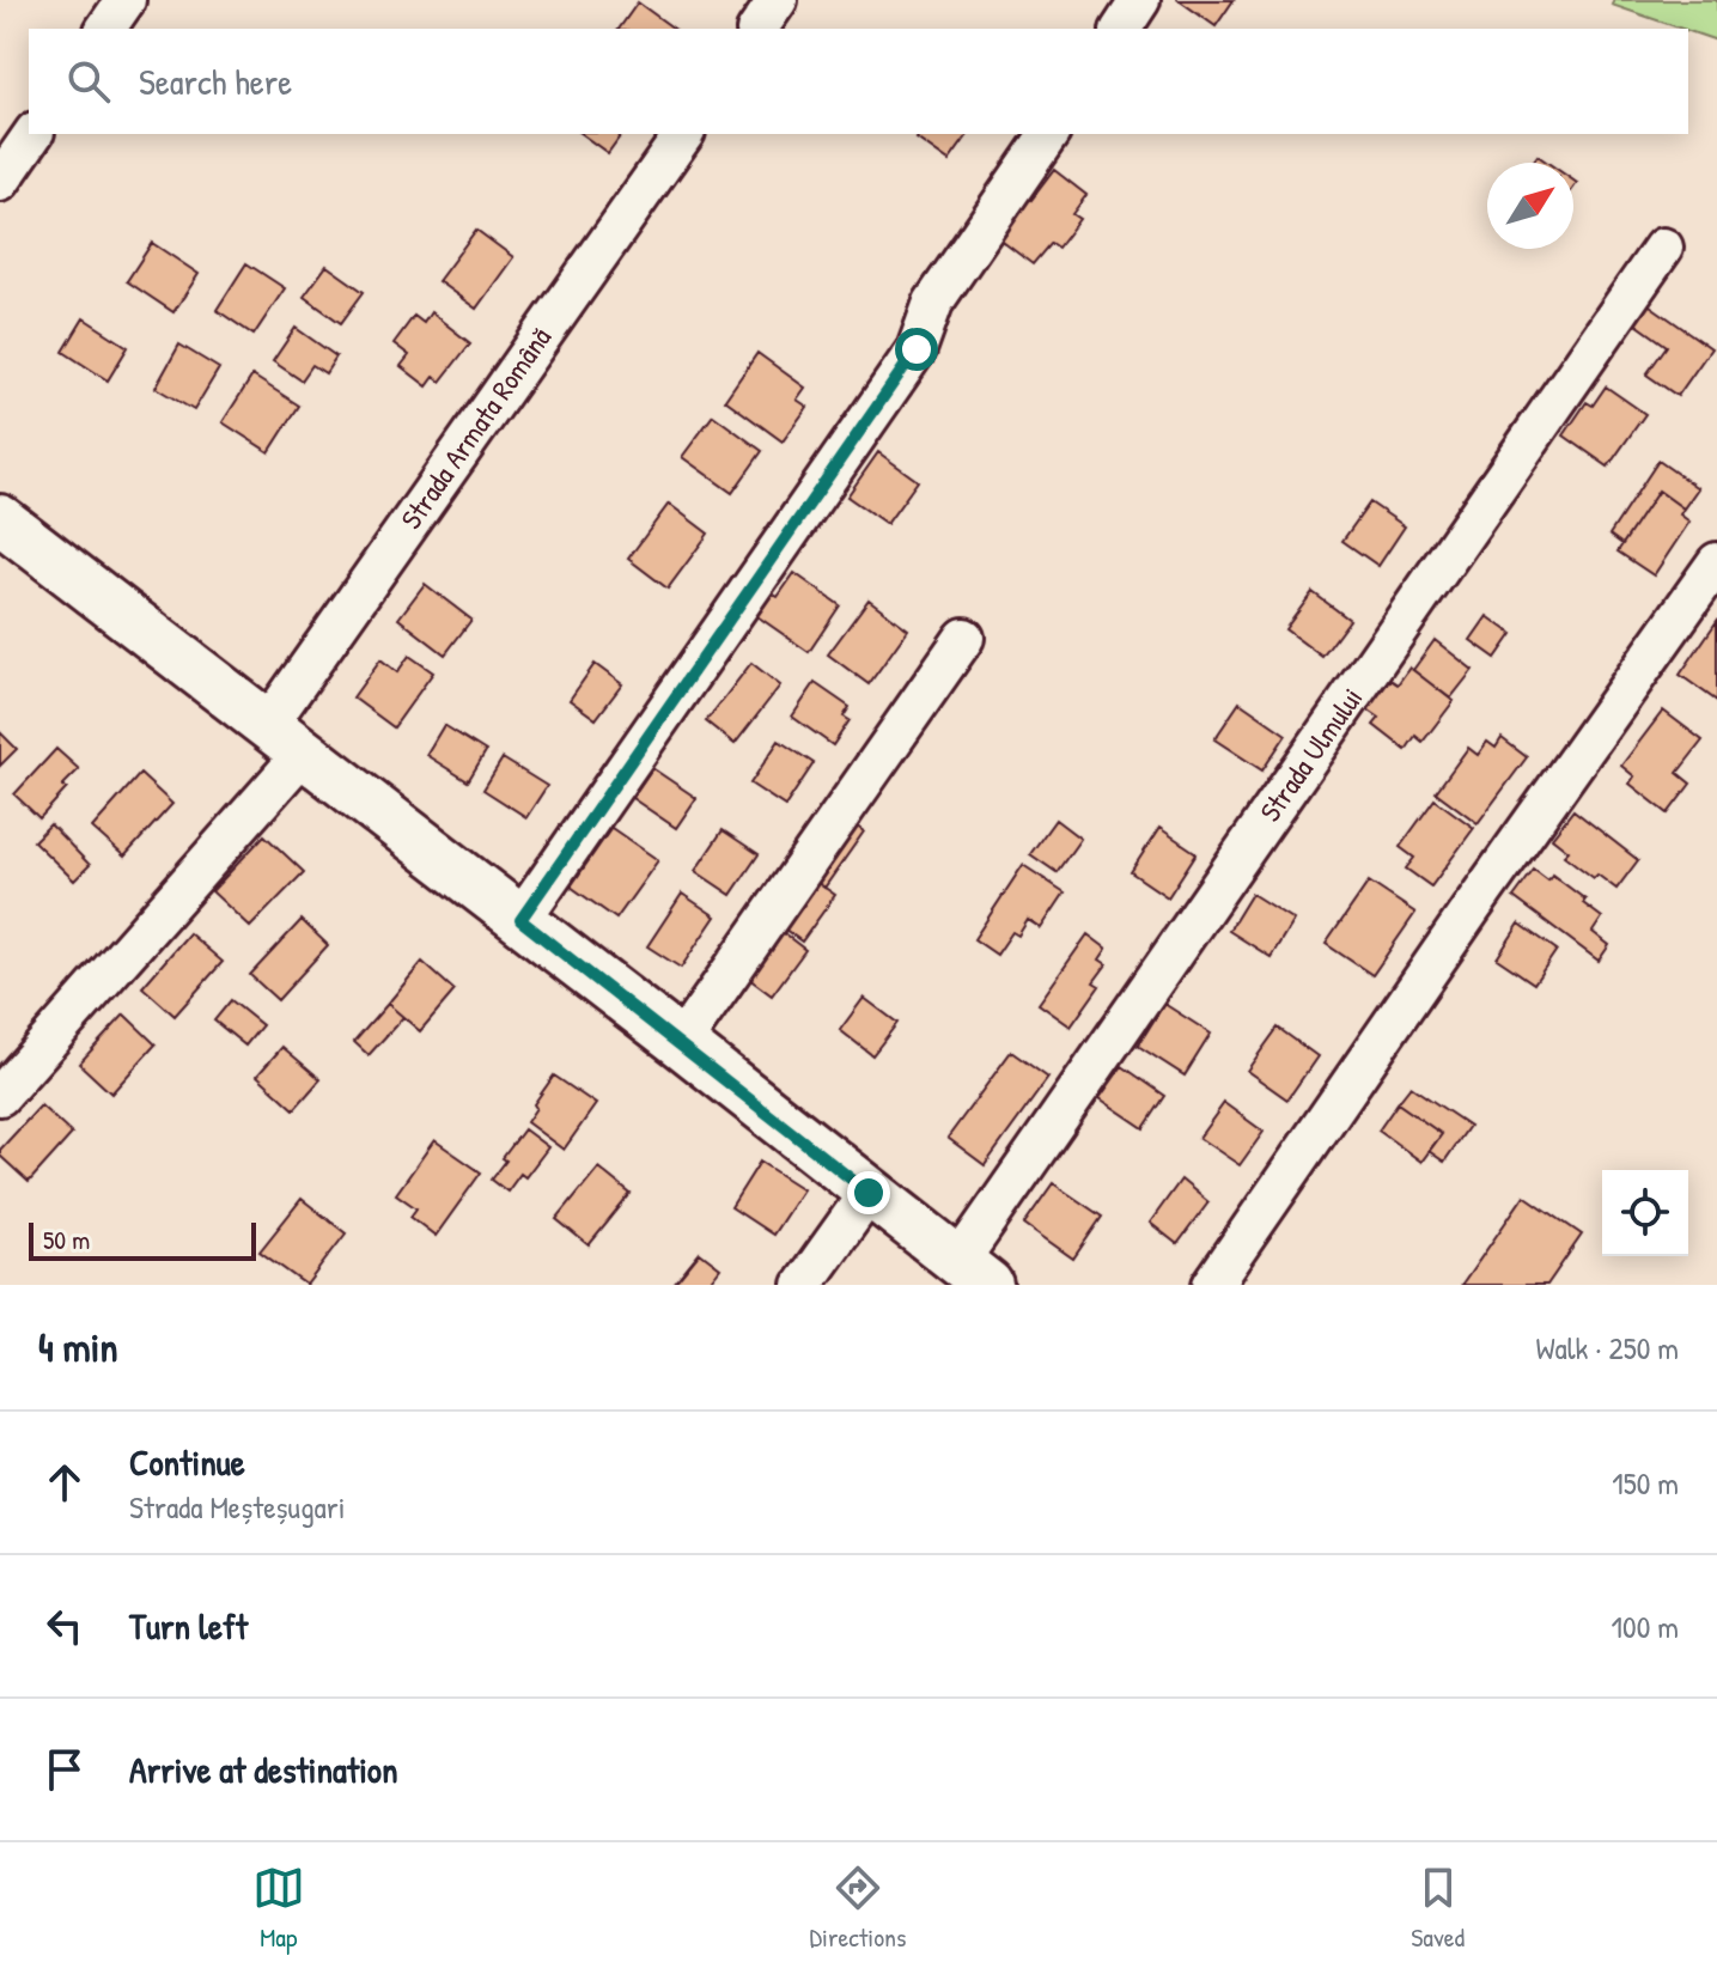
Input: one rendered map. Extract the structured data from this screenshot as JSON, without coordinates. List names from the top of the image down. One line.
{"streets":{"street":["Strada Armata Română","Strada Ulmului"]},"scale_bar":"50 m","north":"top right","page":{"search":"Search here","scale":"50 m","heading":["4 min","Walk · 250 m"],"list":[["Continue","Strada Meșteșugari","150 m"],["Turn left","100 m"],"Arrive at destination"],"nav":["Map","Directions","Saved"]}}
